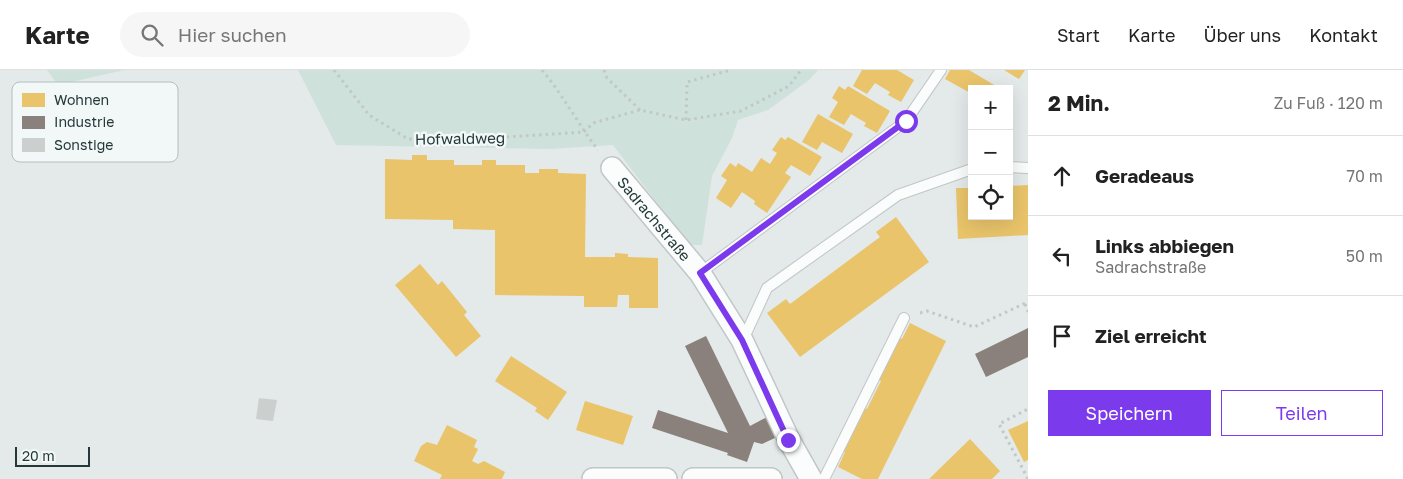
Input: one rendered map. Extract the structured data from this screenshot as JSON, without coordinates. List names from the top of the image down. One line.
{"streets":{"street":["Sadrachstraße"],"path":["Hofwaldweg"]},"legend":["Wohnen","Industrie","Sonstige"],"scale_bar":"20 m","page":{"header":"Karte","search":"Hier suchen","nav":["Start","Karte","Über uns","Kontakt"],"heading":["2 Min.","Zu Fuß · 120 m"],"map_buttons":["+","−"],"list":[["Geradeaus","70 m"],["Links abbiegen","Sadrachstraße","50 m"],"Ziel erreicht"],"buttons":["Speichern","Teilen"],"scale":"20 m"}}
